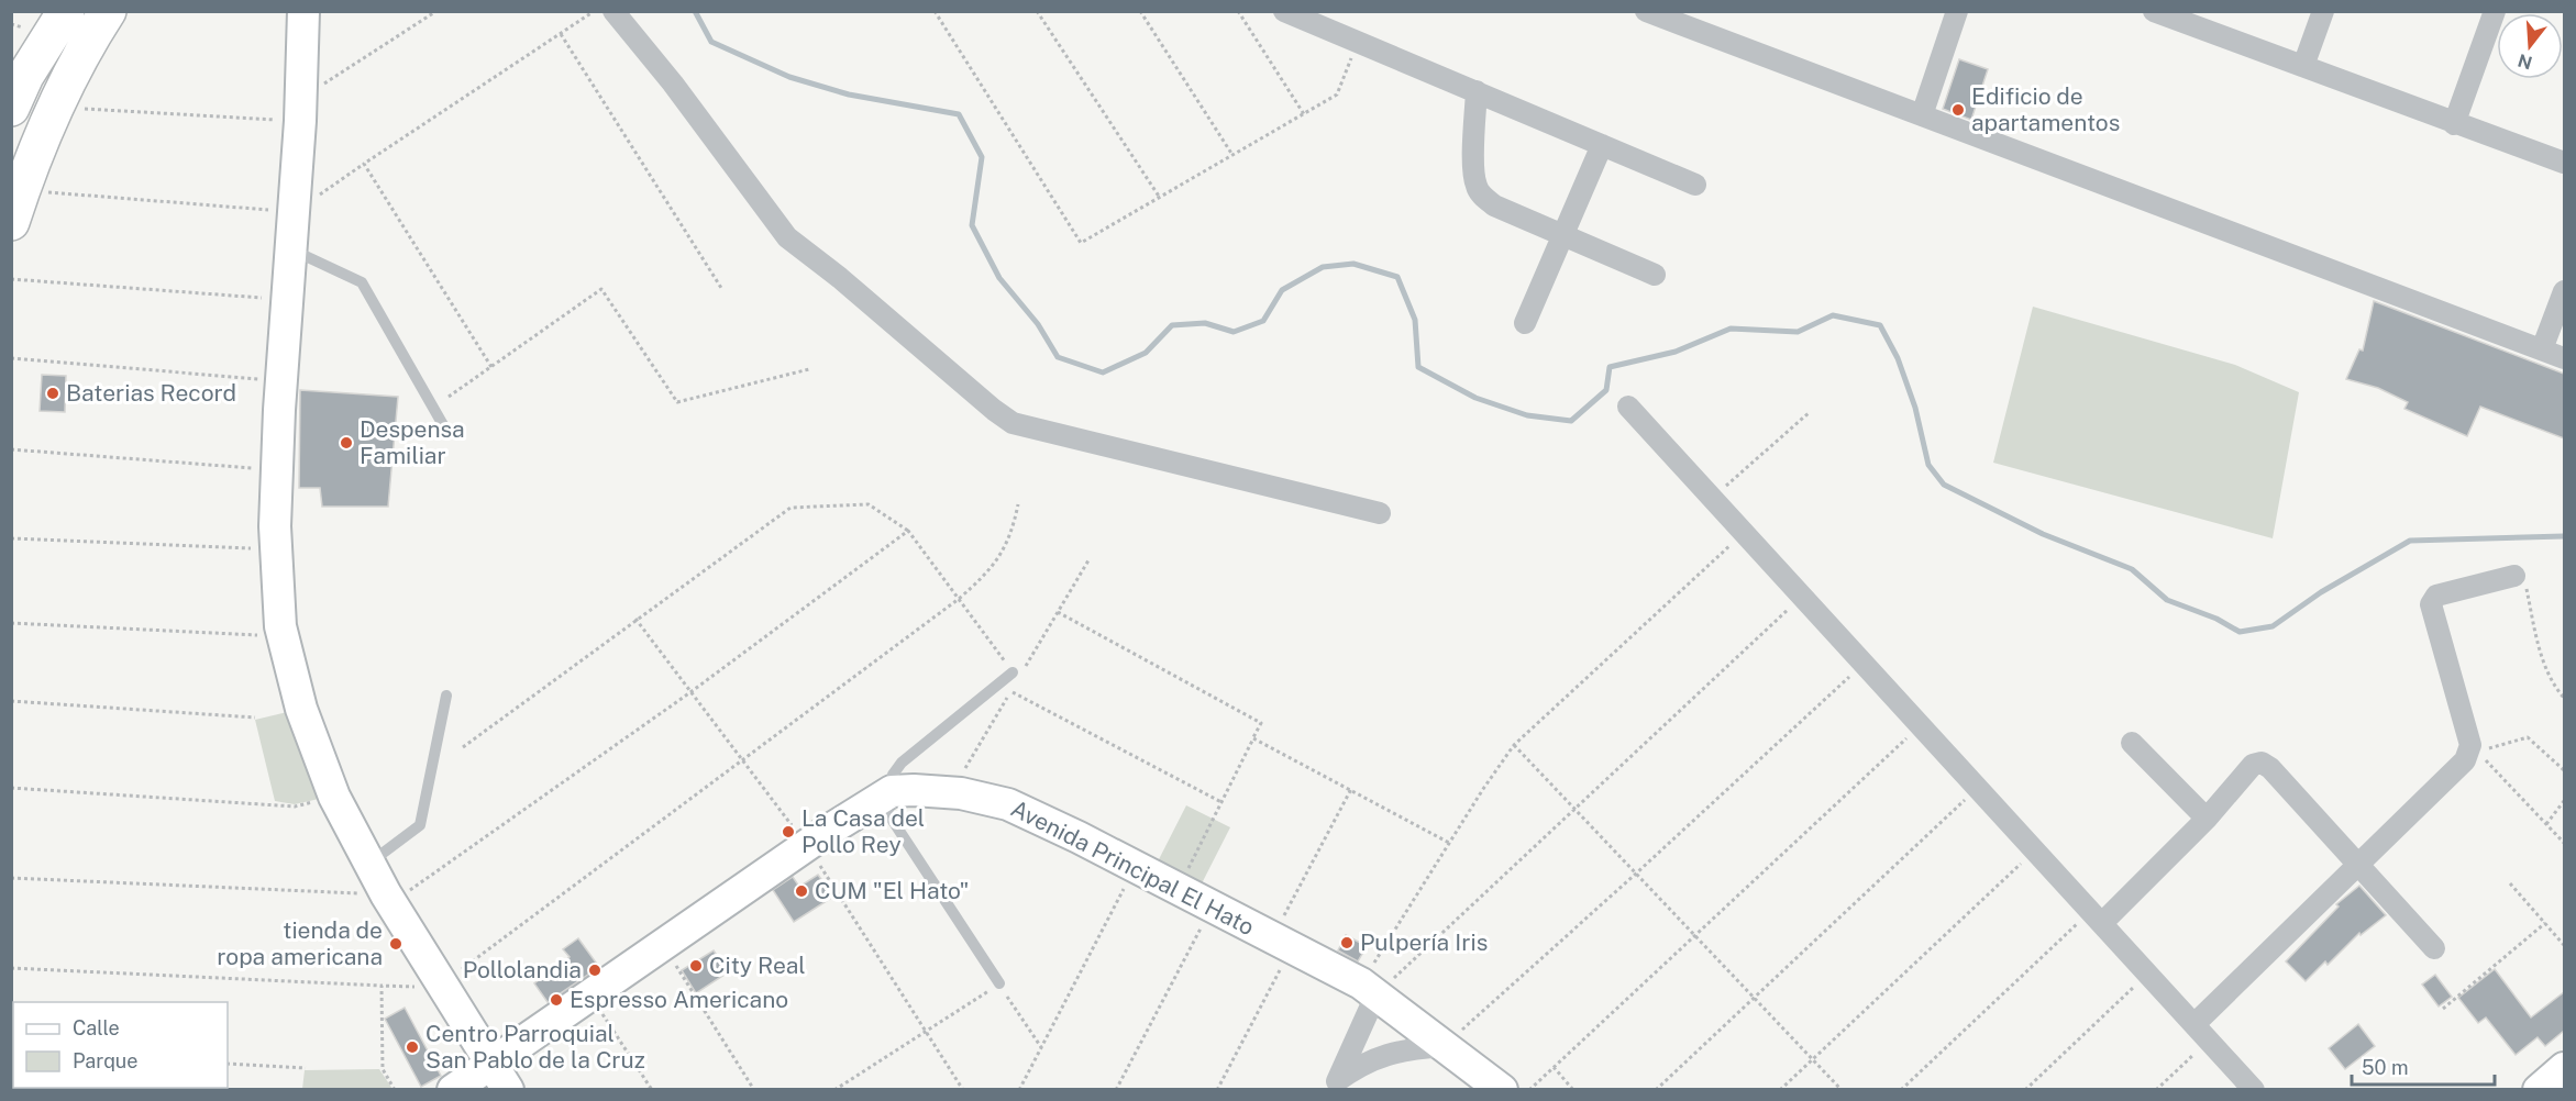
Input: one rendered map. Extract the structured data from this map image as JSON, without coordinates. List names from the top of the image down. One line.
{"streets":{"street":["Avenida Principal El Hato"]},"places":["Edificio de apartamentos","Baterias Record","Despensa Familiar","La Casa del Pollo Rey","CUM \"El Hato\"","Pulpería Iris","tienda de ropa americana","City Real","Pollolandia","Espresso Americano","Centro Parroquial San Pablo de la Cruz"],"legend":["Calle","Parque"],"scale_bar":"50 m","north":"bottom"}
